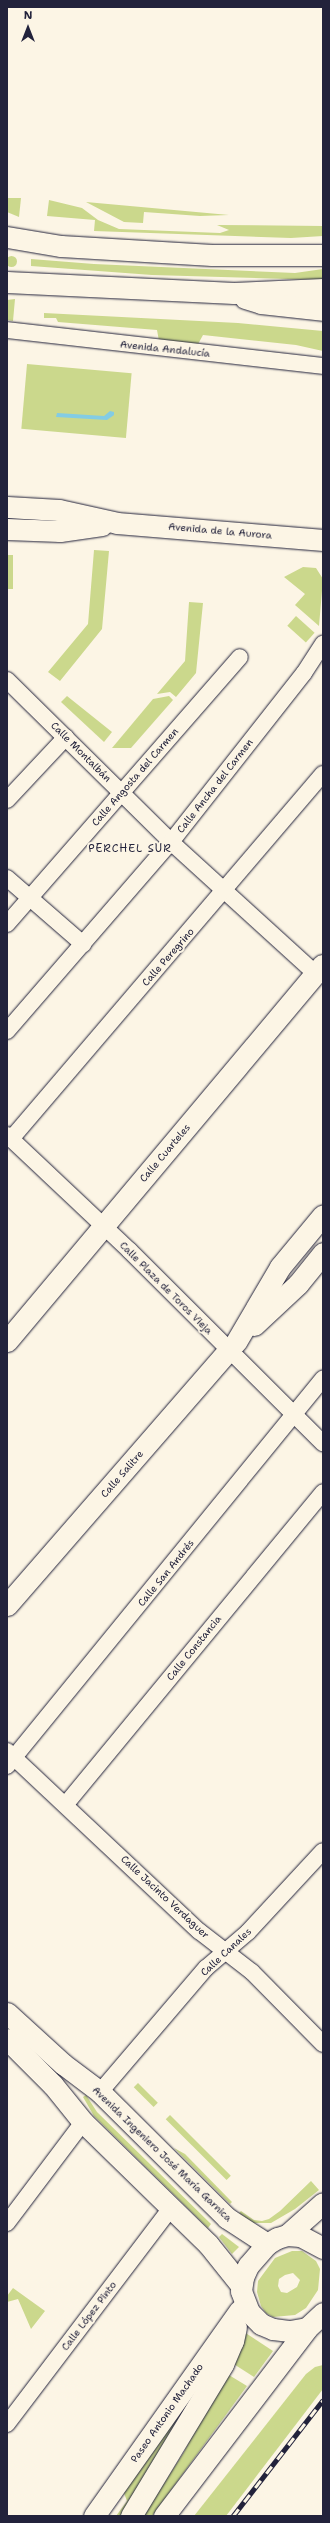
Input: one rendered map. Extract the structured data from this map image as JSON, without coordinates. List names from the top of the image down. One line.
{"streets":{"main road":["Avenida de la Aurora","Calle Cuarteles","Calle Salitre","Avenida Ingeniero José María Garnica","Paseo Antonio Machado"],"street":["Avenida Andalucía","Calle Montalbán","Calle Angosta del Carmen","Calle Ancha del Carmen","Calle Peregrino","Calle Plaza de Toros Vieja","Calle San Andrés","Calle Constancia","Calle Jacinto Verdaguer","Calle Canales","Calle López Pinto"]},"crossings":[["Calle Montalbán","Calle Angosta del Carmen"],["Calle Montalbán","Calle Ancha del Carmen"],["Calle Montalbán","Calle Peregrino"],["Calle Montalbán","Calle Cuarteles"],["Calle Peregrino","Calle Plaza de Toros Vieja"],["Calle Cuarteles","Calle Plaza de Toros Vieja"],["Calle Plaza de Toros Vieja","Calle Salitre"],["Calle Plaza de Toros Vieja","Calle San Andrés"],["Calle San Andrés","Calle Jacinto Verdaguer"],["Calle Constancia","Calle Jacinto Verdaguer"],["Calle Jacinto Verdaguer","Calle Canales"],["Calle Canales","Avenida Ingeniero José María Garnica"]],"districts":["PERCHEL SUR"],"north":"top"}
